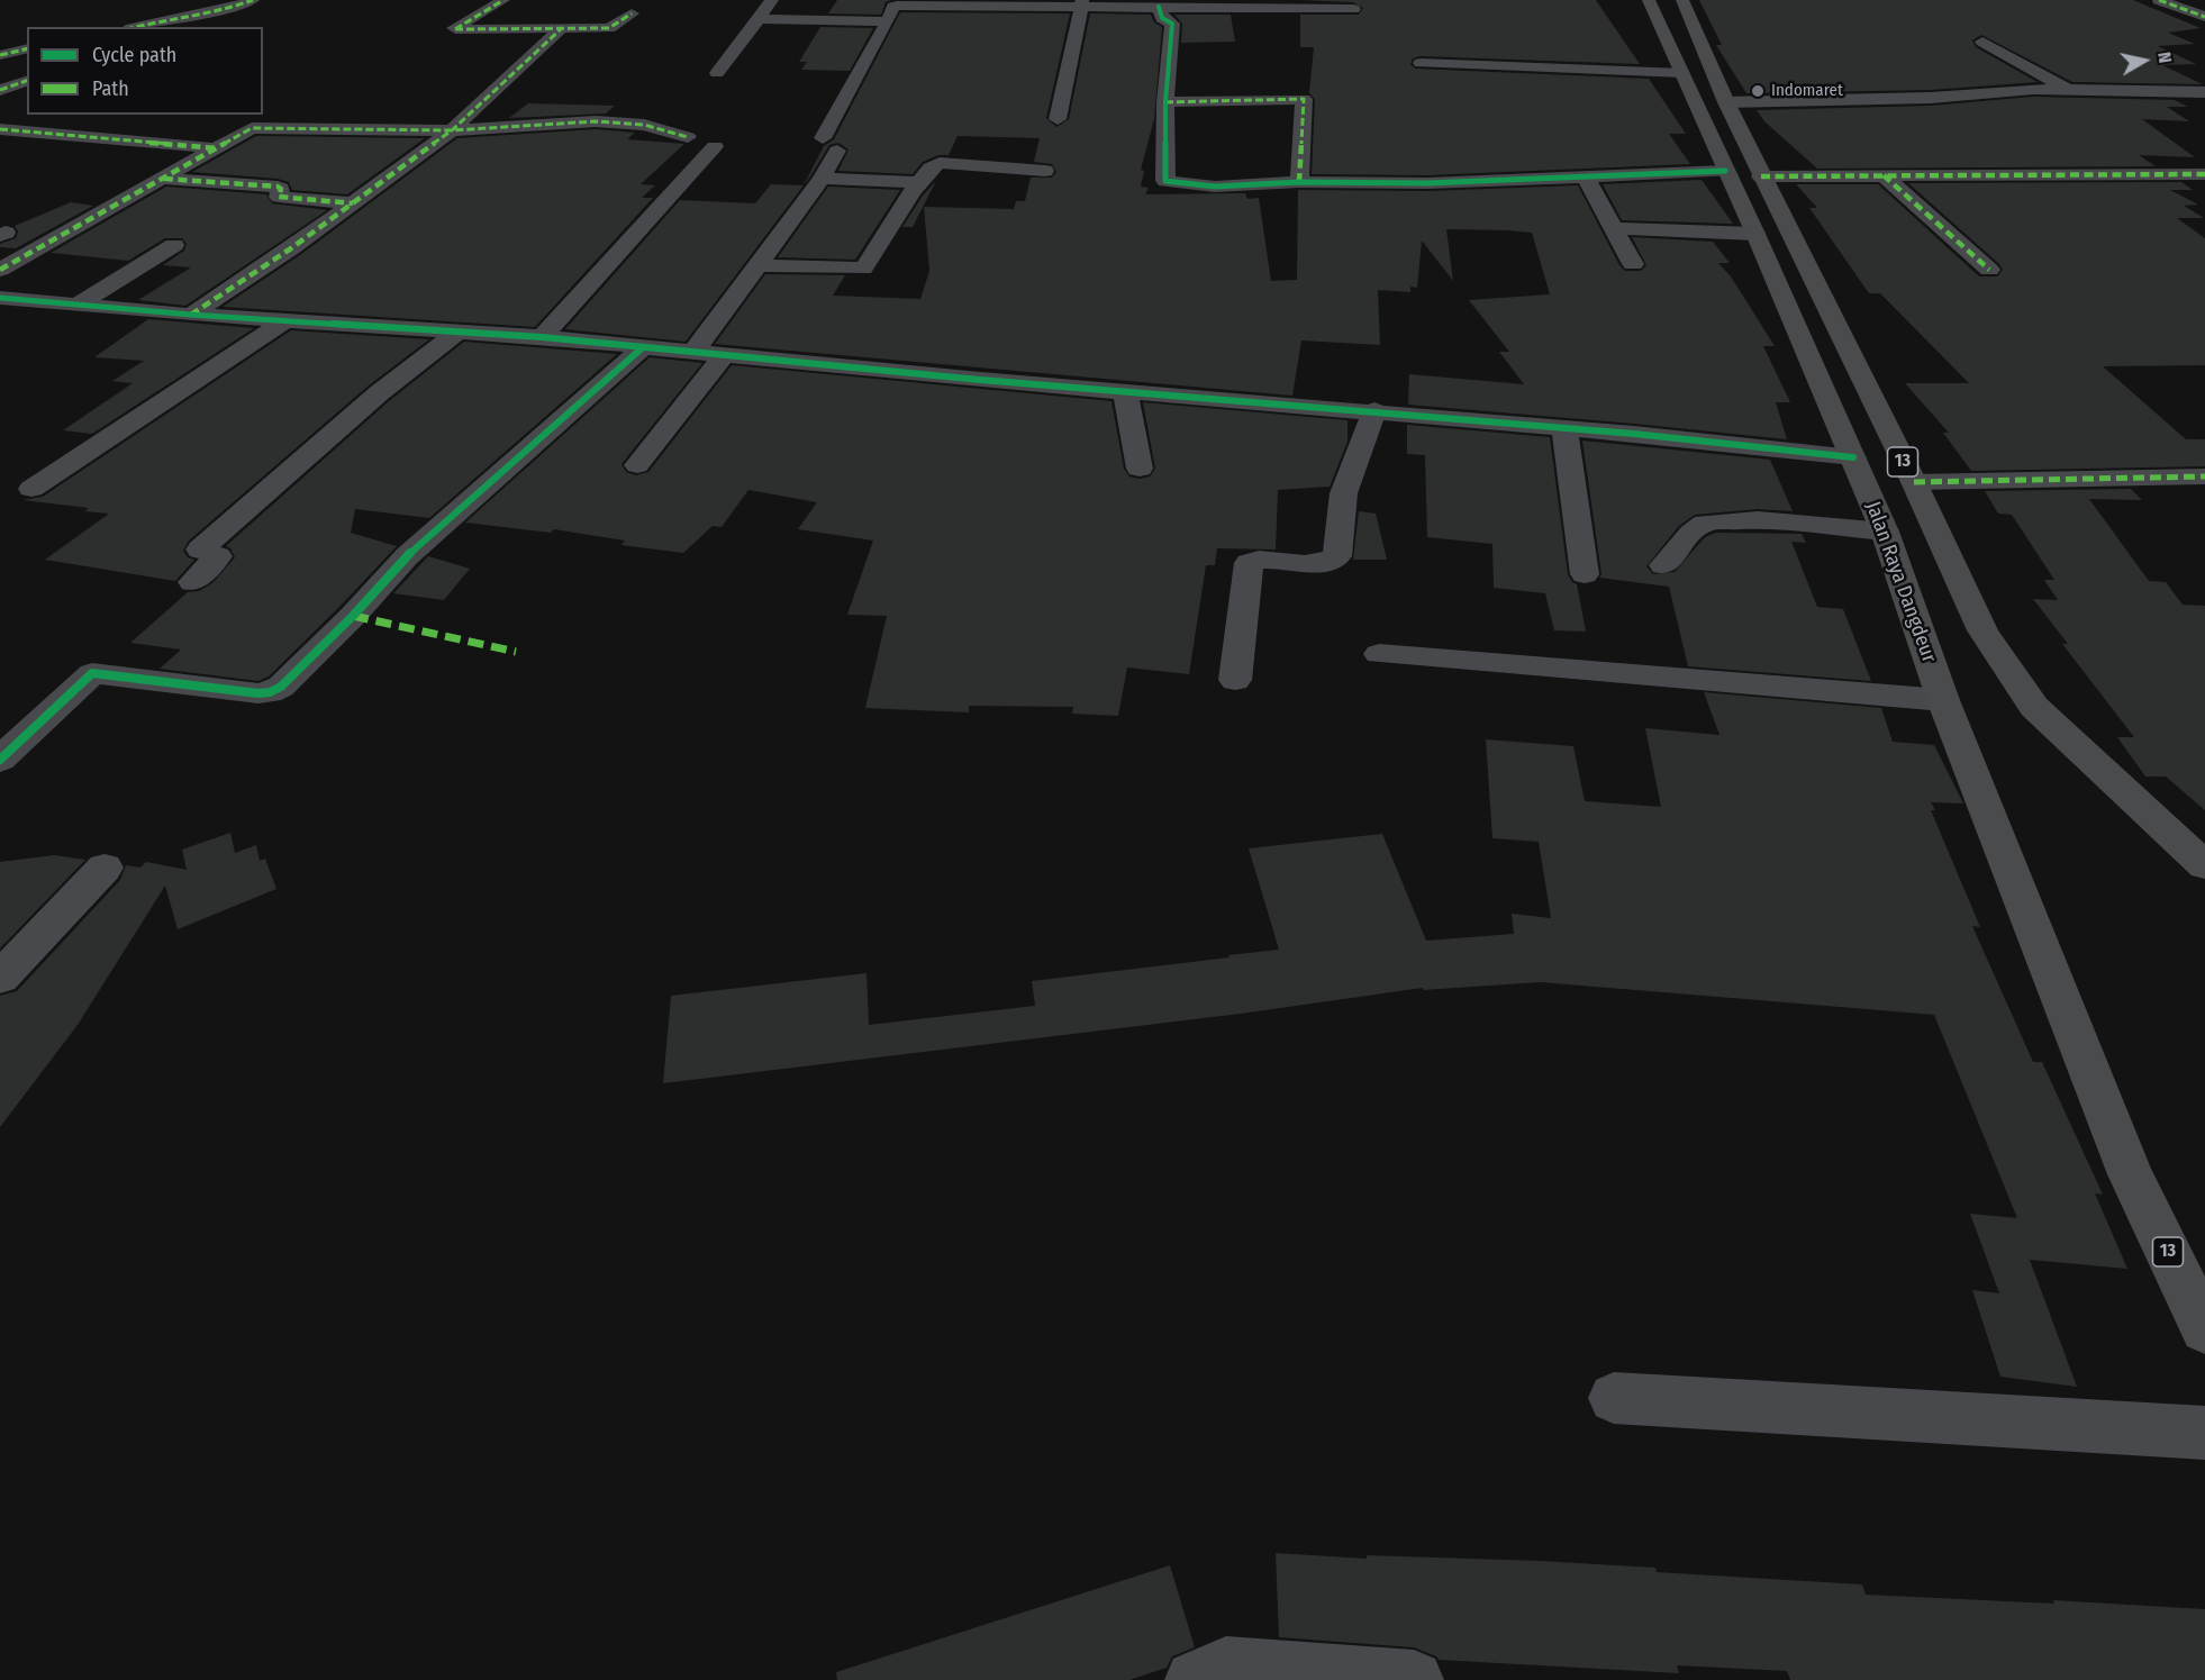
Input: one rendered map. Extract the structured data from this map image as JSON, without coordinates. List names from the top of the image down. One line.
{"streets":{"highway":["13","Jalan Raya Dangdeur"]},"crossings":[["13","Jalan Raya Dangdeur"]],"places":["Indomaret"],"legend":["Cycle path","Path"],"north":"right"}
